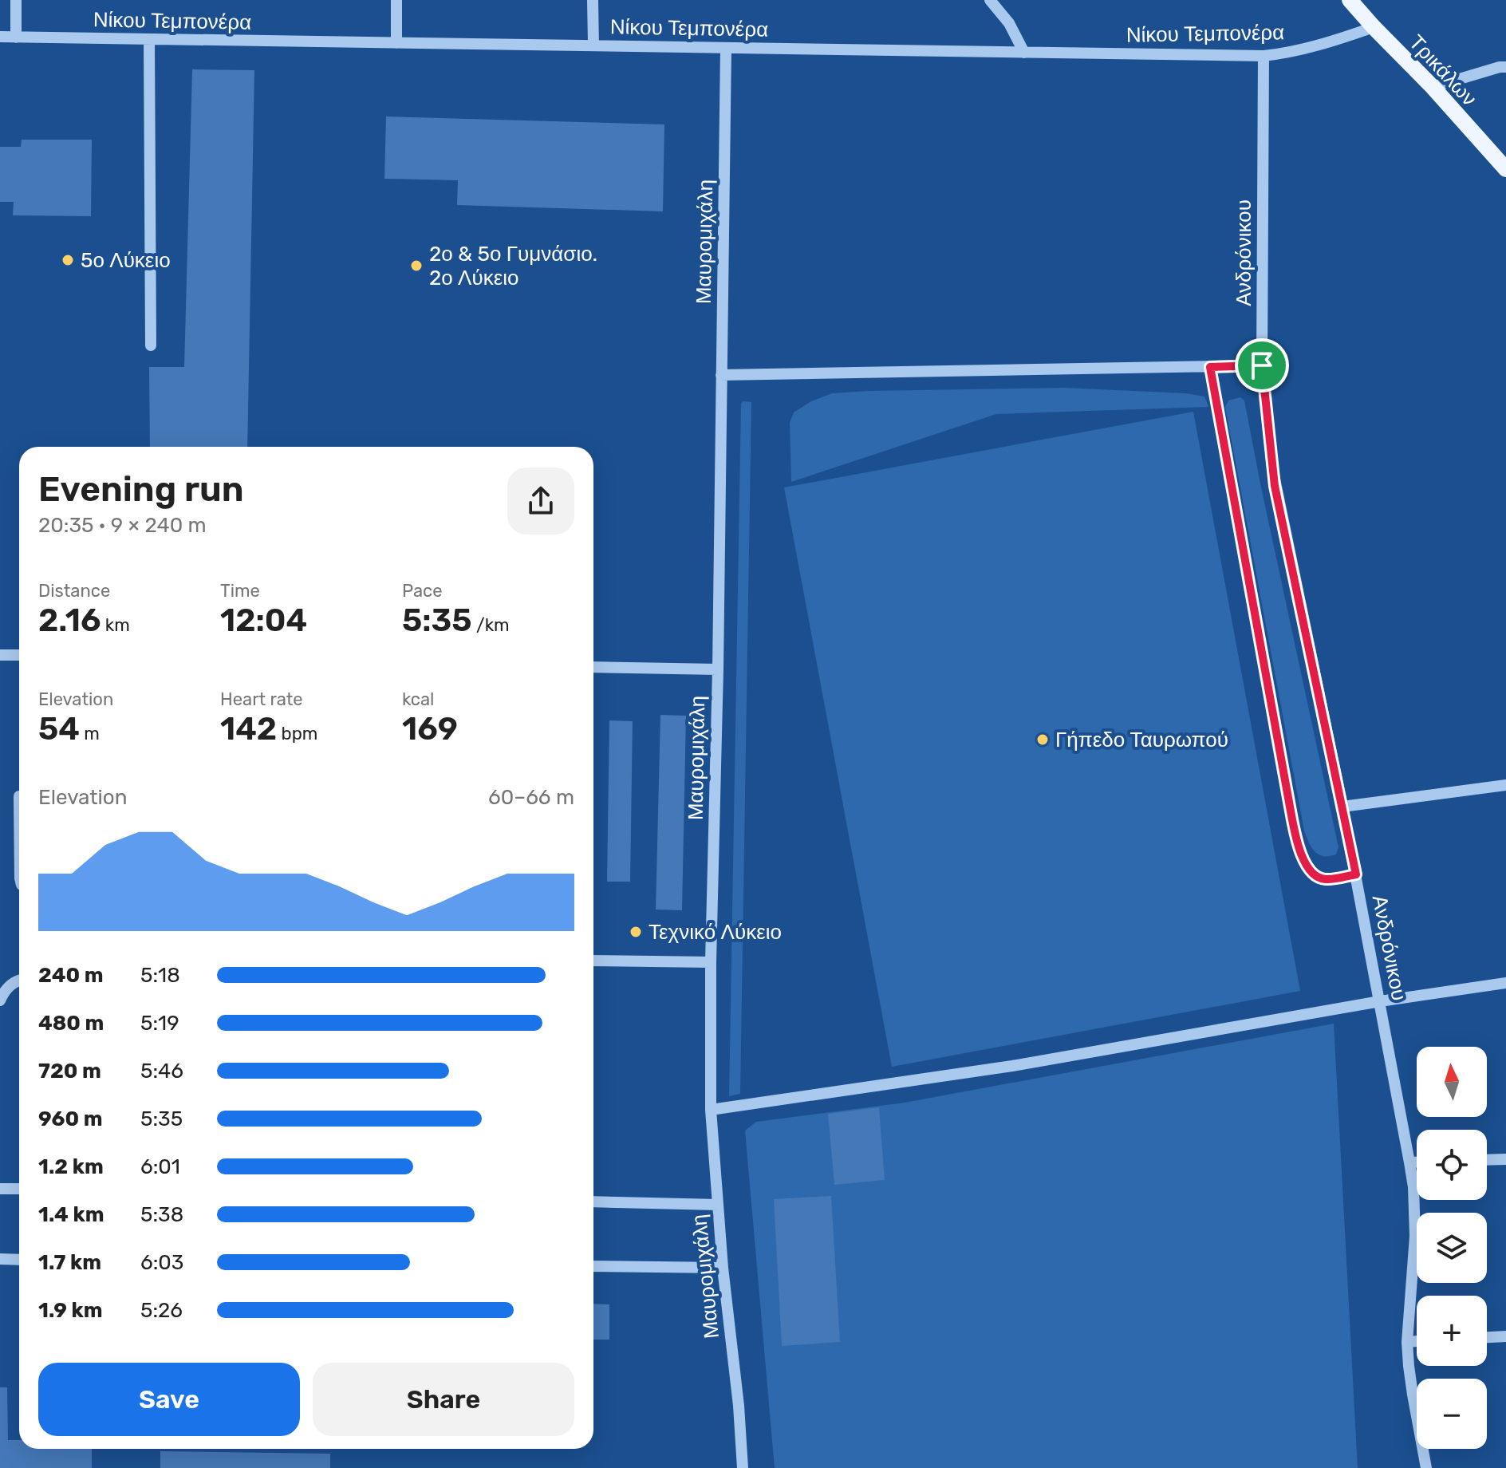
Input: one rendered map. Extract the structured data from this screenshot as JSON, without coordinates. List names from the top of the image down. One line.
{"streets":{"main road":["Τρικάλων"],"street":["Νίκου Τεμπονέρα","Μαυρομιχάλη","Ανδρόνικου"]},"crossings":[["Νίκου Τεμπονέρα","Τρικάλων"],["Νίκου Τεμπονέρα","Μαυρομιχάλη"],["Νίκου Τεμπονέρα","Ανδρόνικου"]],"places":["5ο Λύκειο","2ο & 5ο Γυμνάσιο. 2ο Λύκειο","Γήπεδο Ταυρωπού","Τεχνικό Λύκειο"],"north":"top","page":{"heading":["Evening run","20:35 · 9 × 240 m"],"stats":[["Distance","2.16 km"],["Time","12:04"],["Pace","5:35 /km"],["Elevation","54 m"],["Heart rate","142 bpm"],["kcal","169"]],"chart":["Elevation","60–66 m"],"list":[{"name":"240 m","note":"5:18"},{"name":"480 m","note":"5:19"},{"name":"720 m","note":"5:46"},{"name":"960 m","note":"5:35"},{"name":"1.2 km","note":"6:01"},{"name":"1.4 km","note":"5:38"},{"name":"1.7 km","note":"6:03"},{"name":"1.9 km","note":"5:26"}],"map_buttons":["+","−"],"buttons":["Save","Share"]}}
